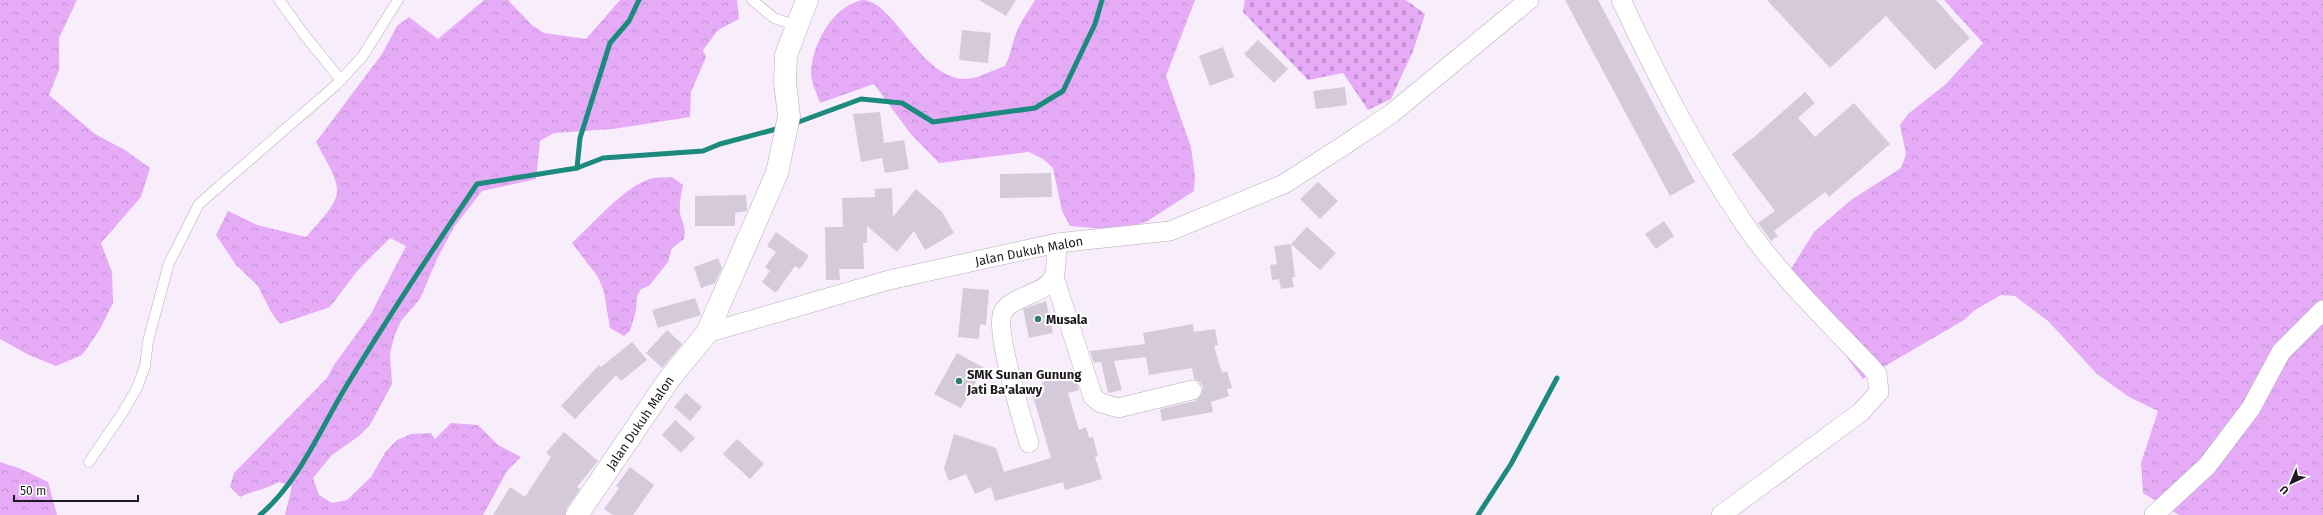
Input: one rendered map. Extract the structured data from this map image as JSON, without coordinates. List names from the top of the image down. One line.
{"streets":{"street":["Jalan Dukuh Malon"]},"places":["Musala","SMK Sunan Gunung Jati Ba'alawy"],"scale_bar":"50 m","north":"bottom left"}
